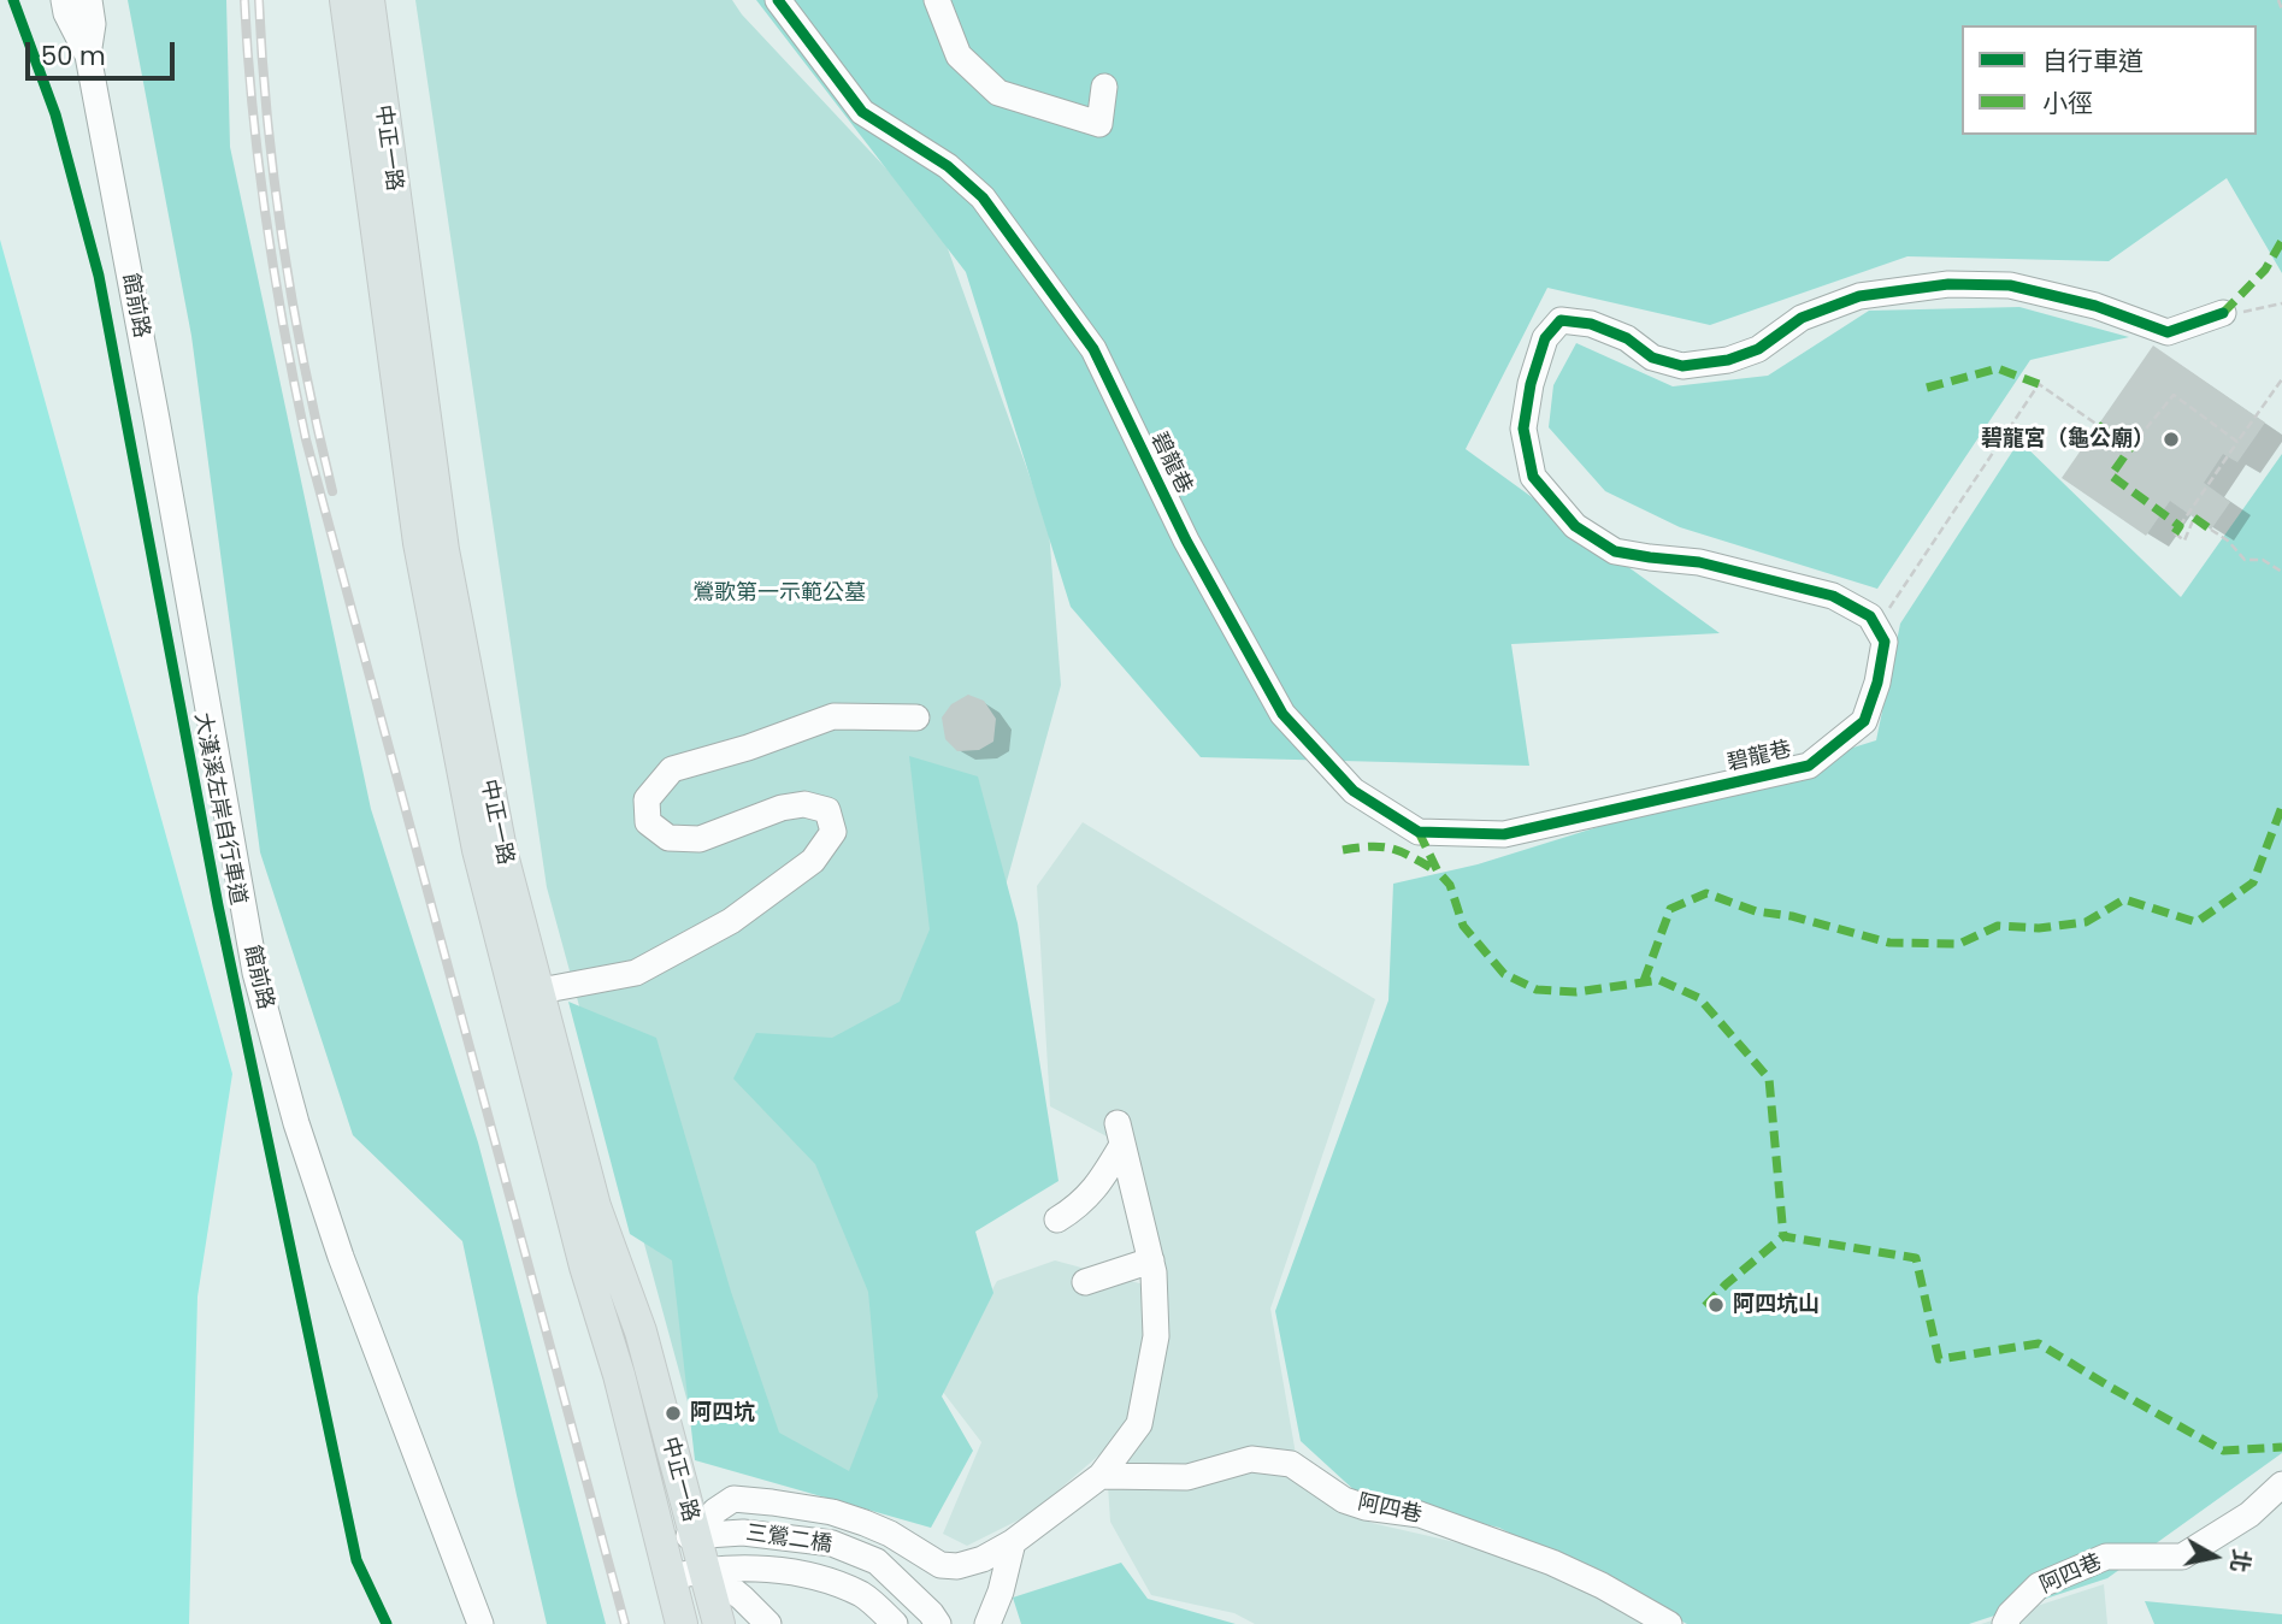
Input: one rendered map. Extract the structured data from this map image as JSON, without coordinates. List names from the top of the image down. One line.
{"streets":{"main road":["中正一路"],"street":["館前路","碧龍巷","阿四巷","三鶯二橋"],"cycle path":["大漢溪左岸自行車道"]},"crossings":[["中正一路","三鶯二橋"]],"parks":["鶯歌第一示範公墓"],"places":["碧龍宮（龜公廟）","阿四坑山","阿四坑"],"legend":["自行車道","小徑"],"scale_bar":"50 m","north":"right"}
